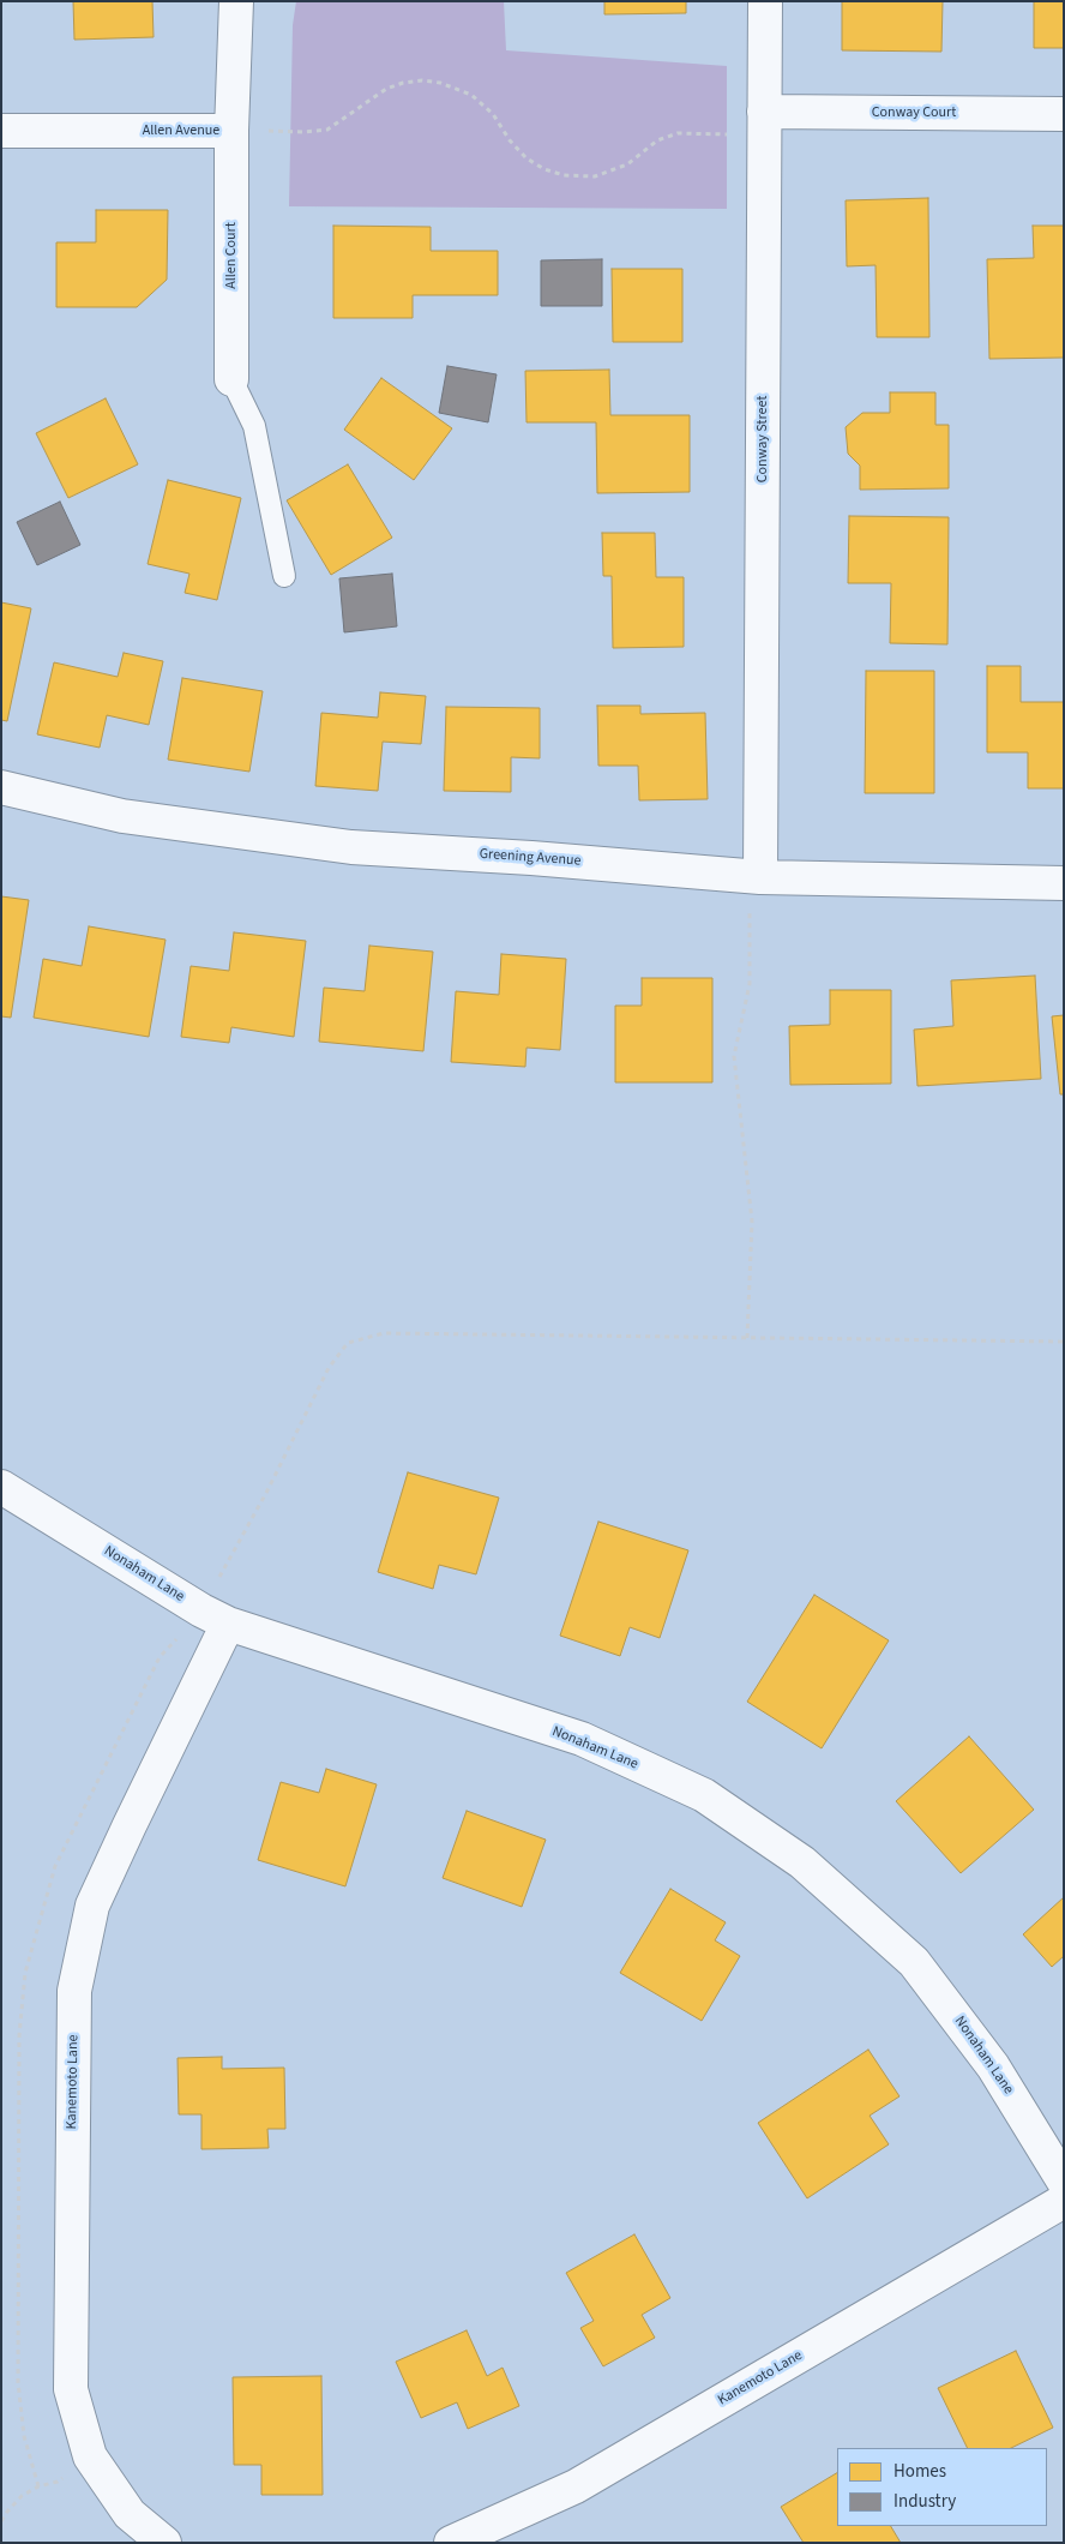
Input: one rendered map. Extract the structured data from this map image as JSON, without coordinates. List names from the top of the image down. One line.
{"streets":{"street":["Conway Court","Allen Avenue","Allen Court","Conway Street","Greening Avenue","Nonaham Lane","Kanemoto Lane"]},"crossings":[["Conway Court","Conway Street"],["Allen Avenue","Allen Court"],["Conway Street","Greening Avenue"],["Nonaham Lane","Kanemoto Lane"]],"legend":["Homes","Industry"]}
